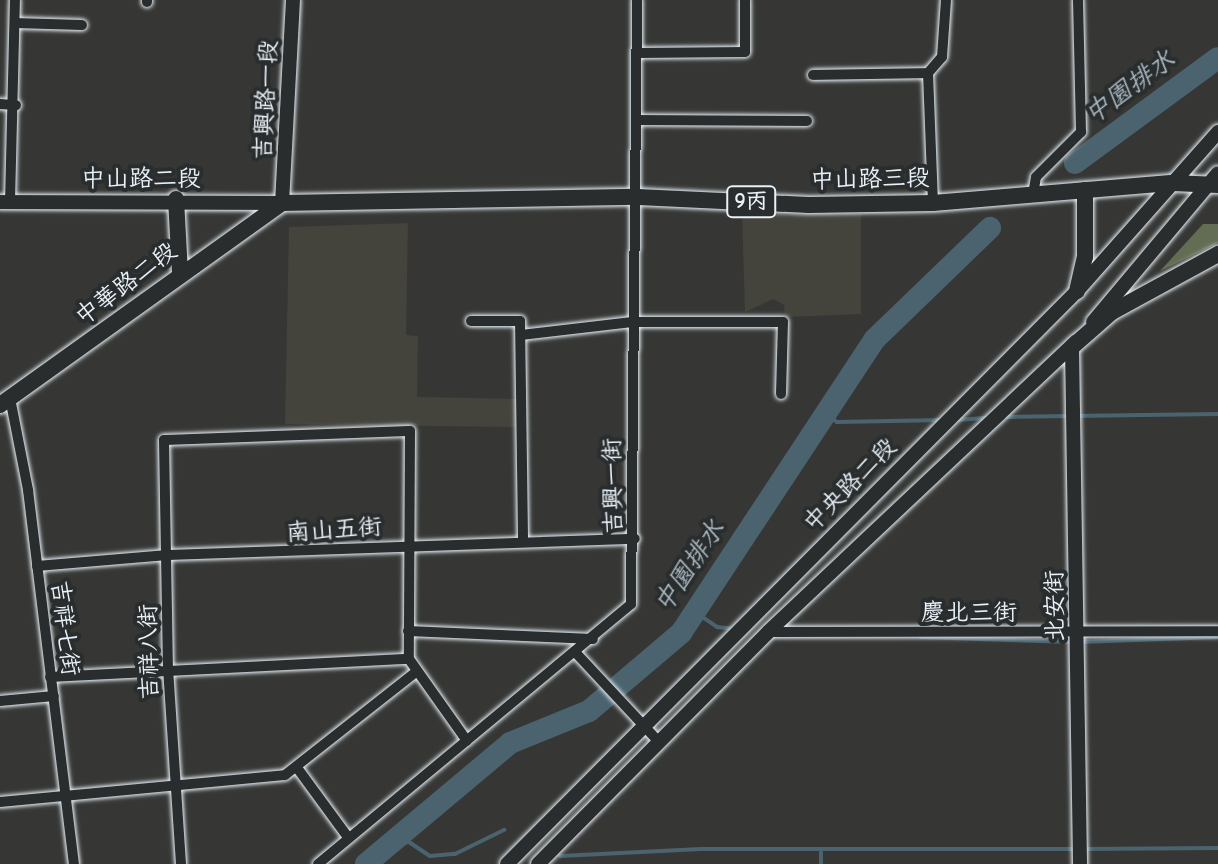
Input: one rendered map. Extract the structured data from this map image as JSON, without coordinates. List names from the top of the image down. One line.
{"streets":{"main road":["中山路三段","9丙","中華路二段"],"street":["吉興路一段","中山路二段","中央路二段","吉興一街","南山五街","北安街","慶北三街","吉祥七街","吉祥八街"]},"crossings":[["吉興路一段","中山路二段"],["吉興路一段","中山路三段"],["吉興路一段","中華路二段"],["中山路二段","中山路三段"],["中山路二段","中華路二段"],["中山路三段","中華路二段"],["中山路三段","中央路二段"],["中山路三段","吉興一街"],["中華路二段","吉祥七街"],["中央路二段","北安街"],["中央路二段","慶北三街"],["吉興一街","南山五街"],["南山五街","吉祥七街"],["南山五街","吉祥八街"],["北安街","慶北三街"]],"water":["中園排水"]}
